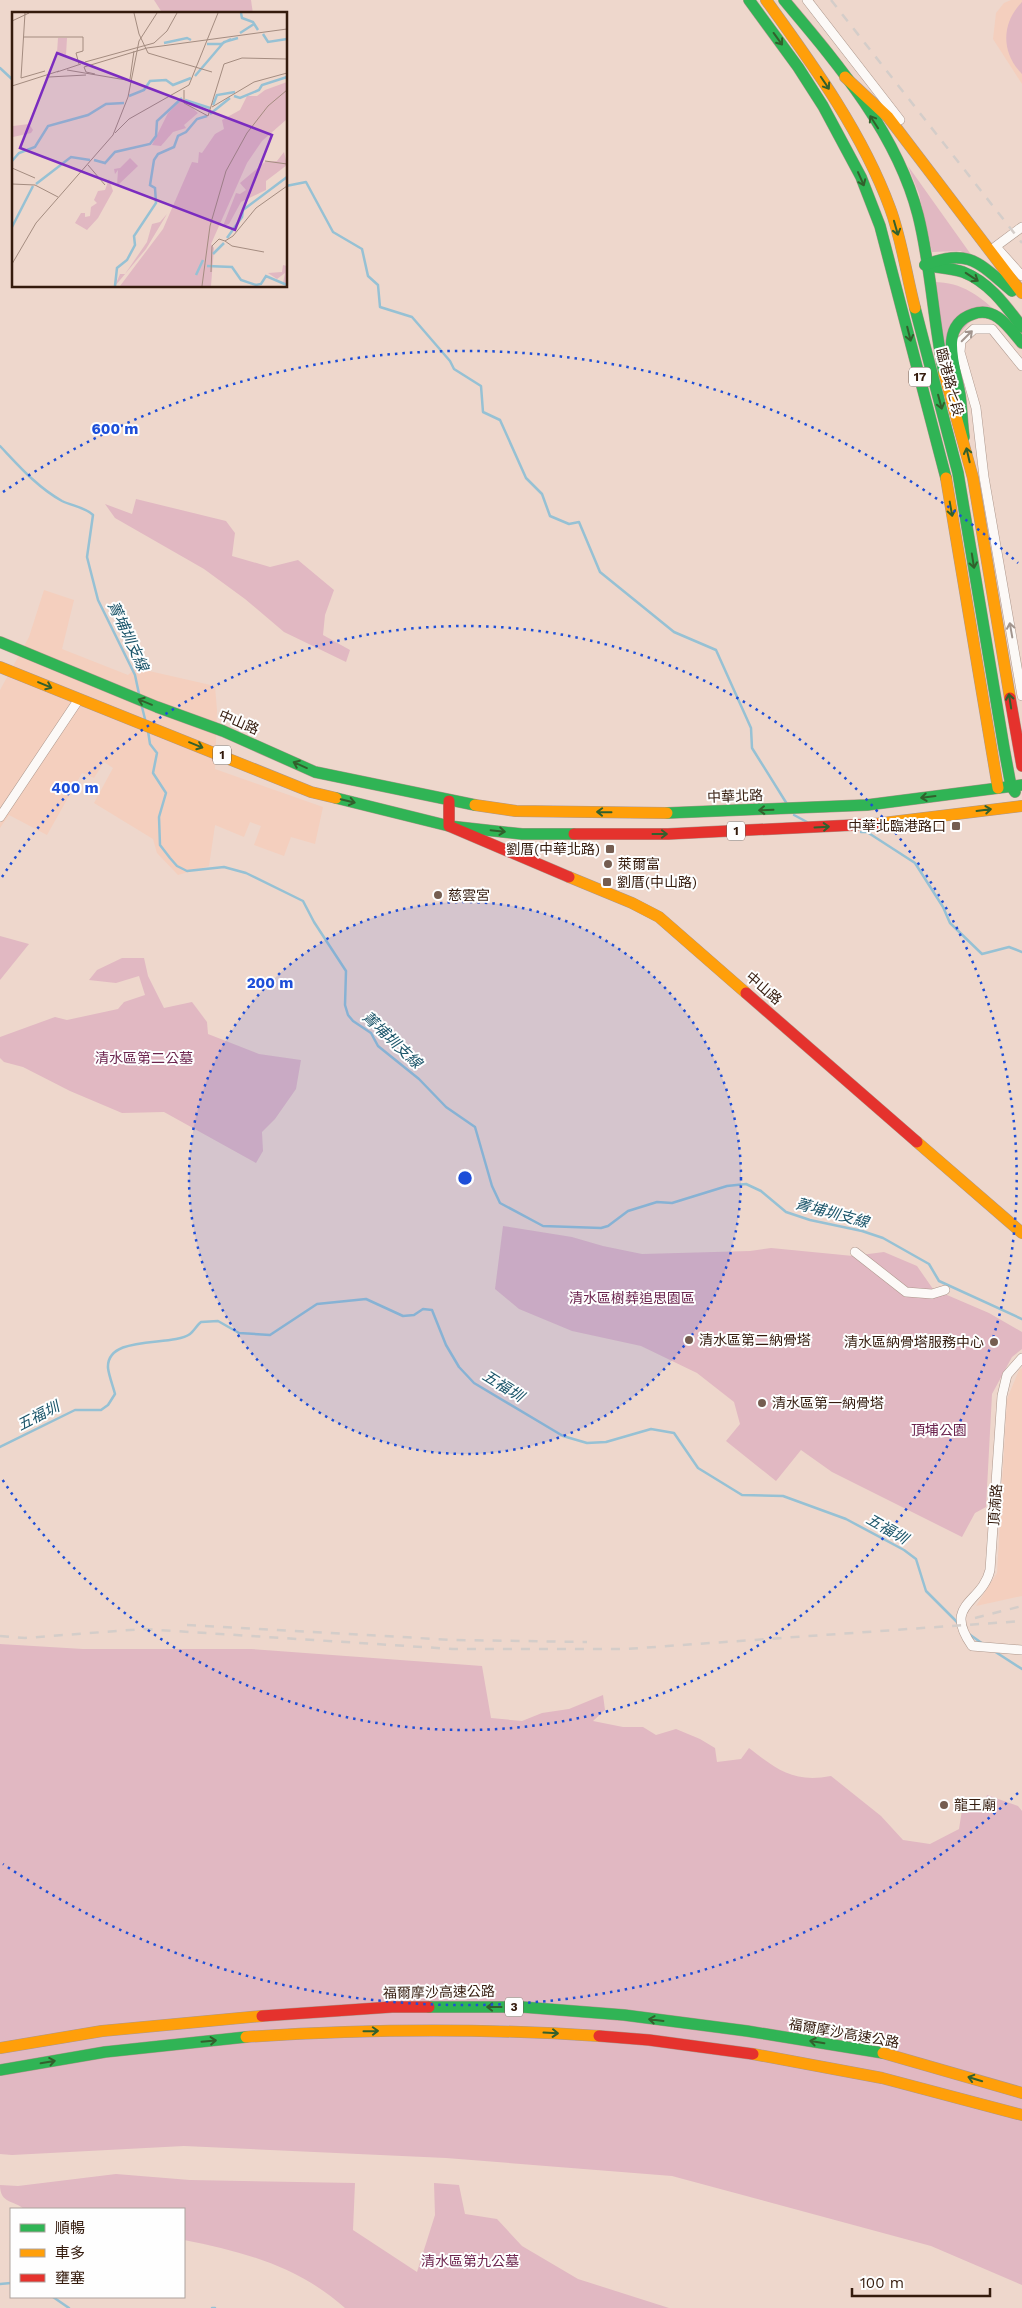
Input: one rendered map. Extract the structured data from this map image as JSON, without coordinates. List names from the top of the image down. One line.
{"streets":{"main road":["17","臨港路七段","中山路","1","中華北路","福爾摩沙高速公路","3"],"street":["頂湳路"]},"crossings":[["臨港路七段","1"],["臨港路七段","中華北路"],["中山路","1"],["中山路","中華北路"]],"water":["菁埔圳支線","五福圳"],"parks":["清水區第二公墓","清水區樹葬追思園區","頂埔公園","清水區第九公墓"],"places":{"transit":["中華北臨港路口","劉厝(中華北路)","劉厝(中山路)"],"other":["萊爾富","慈雲宮","清水區第二納骨塔","清水區納骨塔服務中心","清水區第一納骨塔","龍王廟"]},"legend":["順暢","車多","壅塞"],"scale_bar":"100 m","rings":["600 m","400 m","200 m"]}
